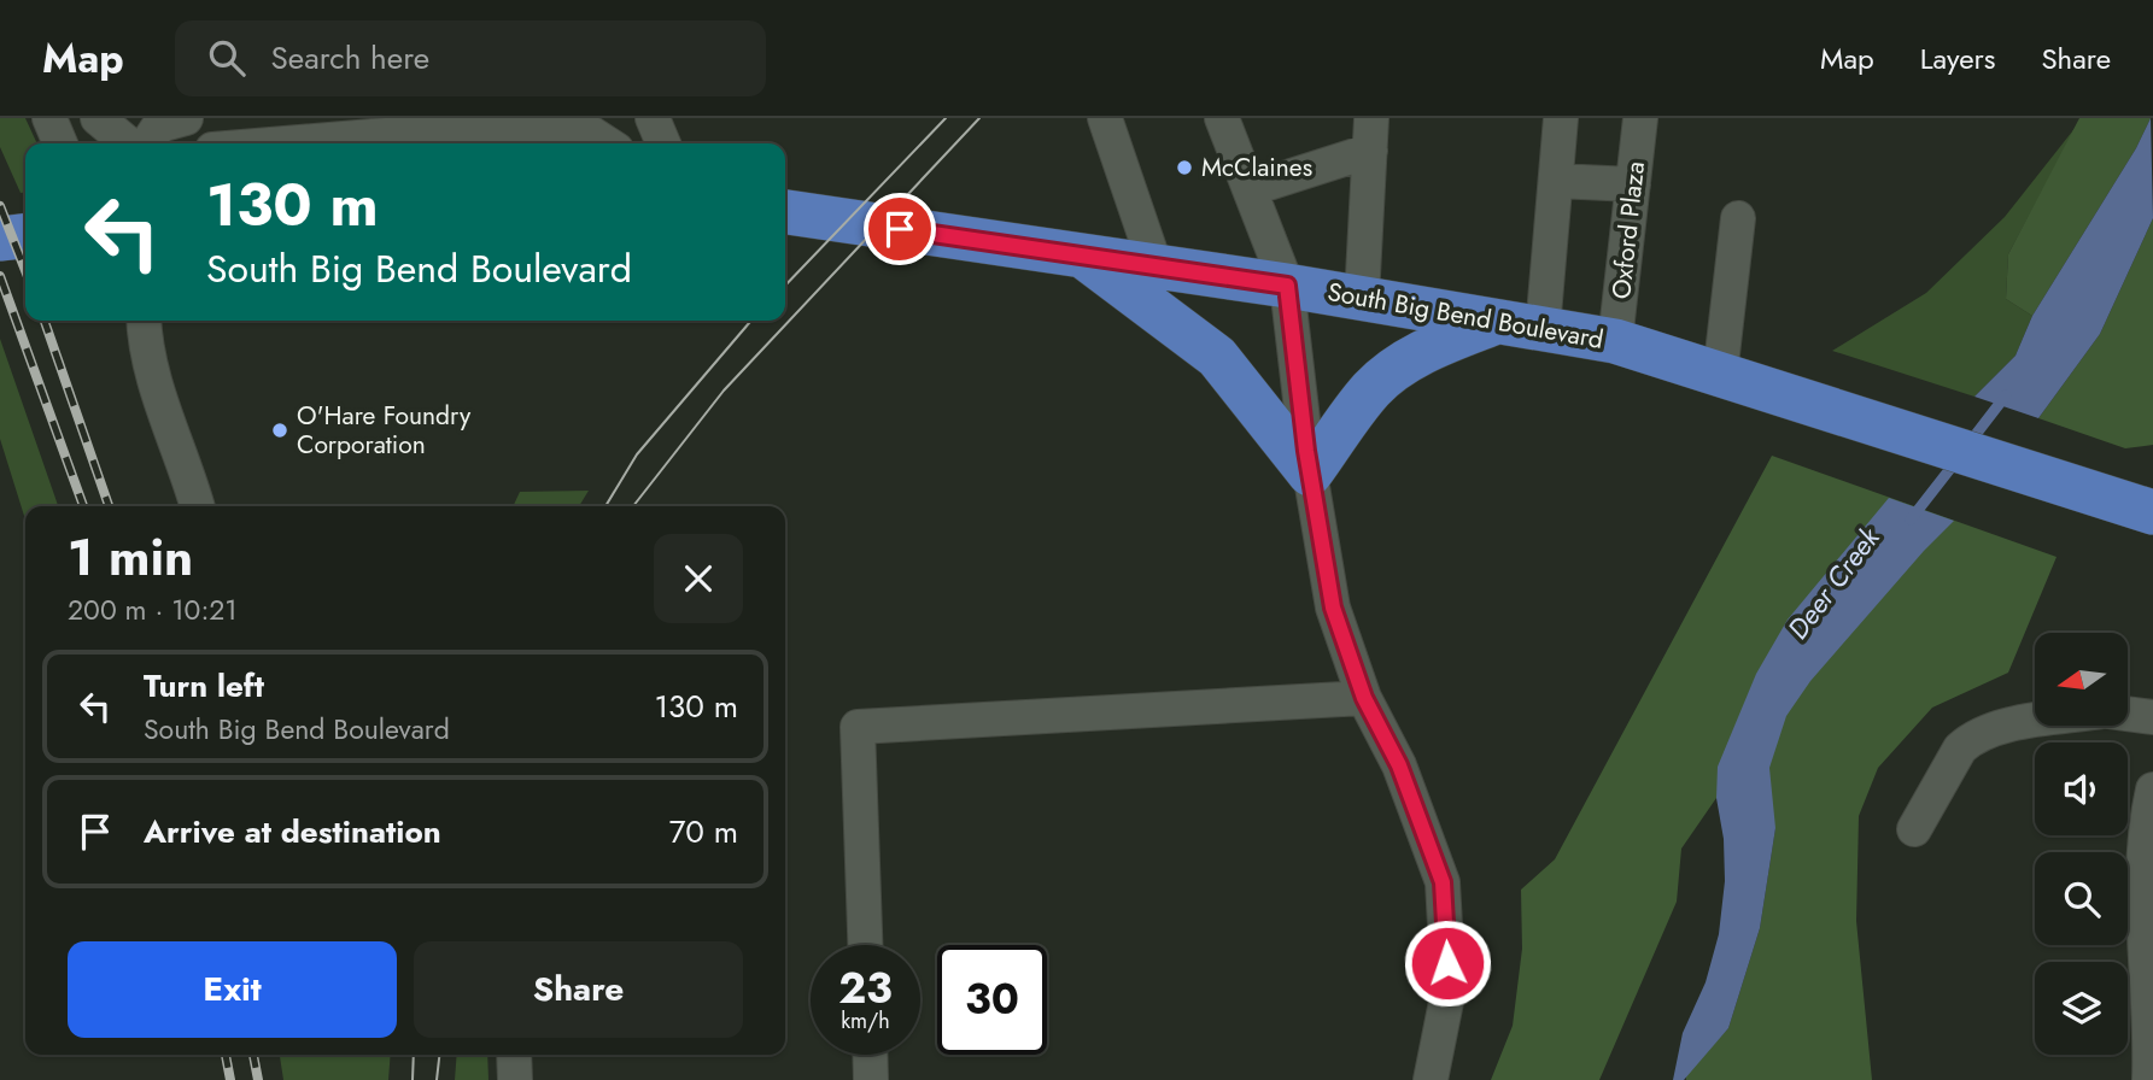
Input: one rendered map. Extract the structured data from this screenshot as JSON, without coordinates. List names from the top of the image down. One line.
{"streets":{"main road":["South Big Bend Boulevard"],"street":["Oxford Plaza"]},"crossings":[["Oxford Plaza","South Big Bend Boulevard"]],"water":["Deer Creek"],"places":["McClaines","O'Hare Foundry Corporation"],"north":"left","page":{"header":"Map","search":"Search here","nav":["Map","Layers","Share"],"turn":["130 m","South Big Bend Boulevard"],"heading":["1 min","200 m · 10:21"],"list":[{"name":"Turn left","note":"South Big Bend Boulevard","value":"130 m"},{"name":"Arrive at destination","value":"70 m"}],"buttons":["Exit","Share"],"speed":"23 km/h","limit":"30"}}
